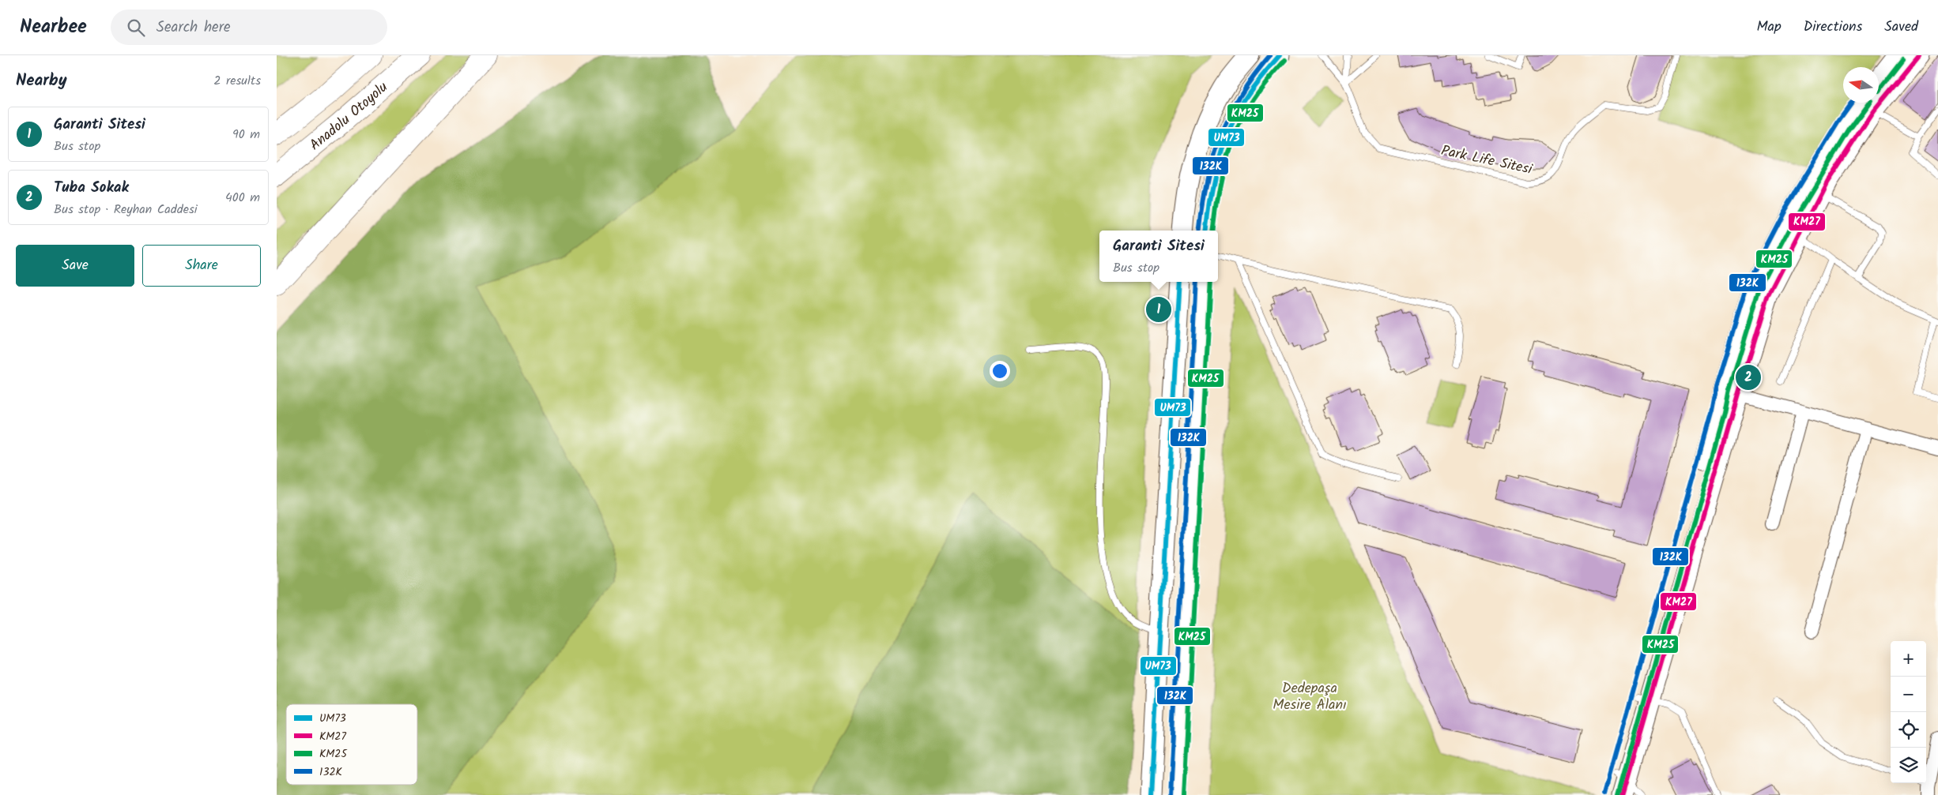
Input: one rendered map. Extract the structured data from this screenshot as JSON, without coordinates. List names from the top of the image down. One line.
{"streets":{"highway":["Anadolu Otoyolu"],"lane":["Park Life Sitesi"]},"parks":["Dedepaşa Mesire Alanı"],"lines":["transit line UM73","transit line KM27","transit line 132K","transit line KM25"],"legend":["UM73","KM27","KM25","132K"],"north":"left","page":{"header":"Nearbee","search":"Search here","nav":["Map","Directions","Saved"],"heading":["Nearby","2 results"],"list":[{"mark":"1","name":"Garanti Sitesi","note":"Bus stop","value":"90 m"},{"mark":"2","name":"Tuba Sokak","note":"Bus stop · Reyhan Caddesi","value":"400 m"}],"popup":["Garanti Sitesi","Bus stop"],"buttons":["Save","Share"],"pins":["1","2"],"map_buttons":["+","−"]}}
